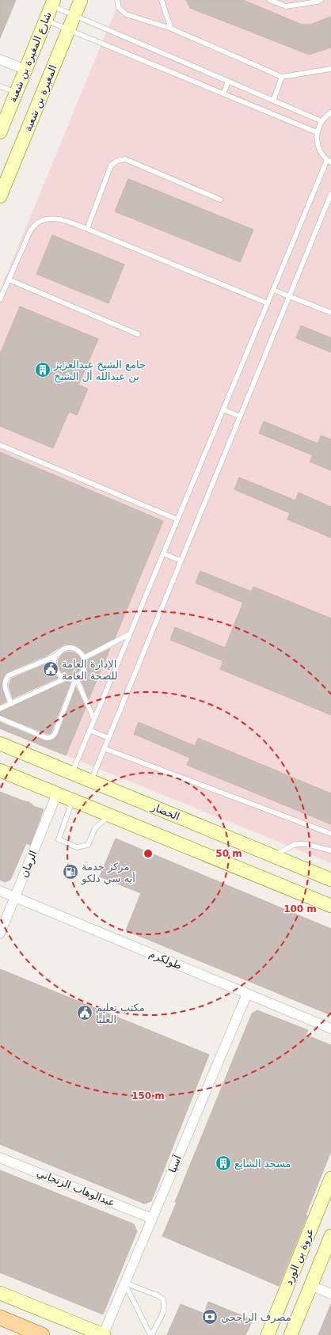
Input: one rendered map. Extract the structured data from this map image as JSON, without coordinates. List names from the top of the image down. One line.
{"streets":{"street":["شارع المغيرة بن شعبة","المغيرة بن شعبة","الخضار","الرمان","طولكرم","آسيا","عبدالوهاب الزنجاني","عروة بن الورد"]},"crossings":[["الرمان","طولكرم"],["طولكرم","آسيا"],["آسيا","عبدالوهاب الزنجاني"]],"places":{"building":["جامع الشيخ عبدالعزيز بن عبدالله أل الشيخ","مسجد الشايع"],"public building":["الإدارة العامة للصحة العامة","مكتب تعليم العليا"],"fuel station":["مركز خدمة أيه سي دلكو"],"bank":["مصرف الراجحي"]},"rings":["50 m","100 m","150 m"]}
